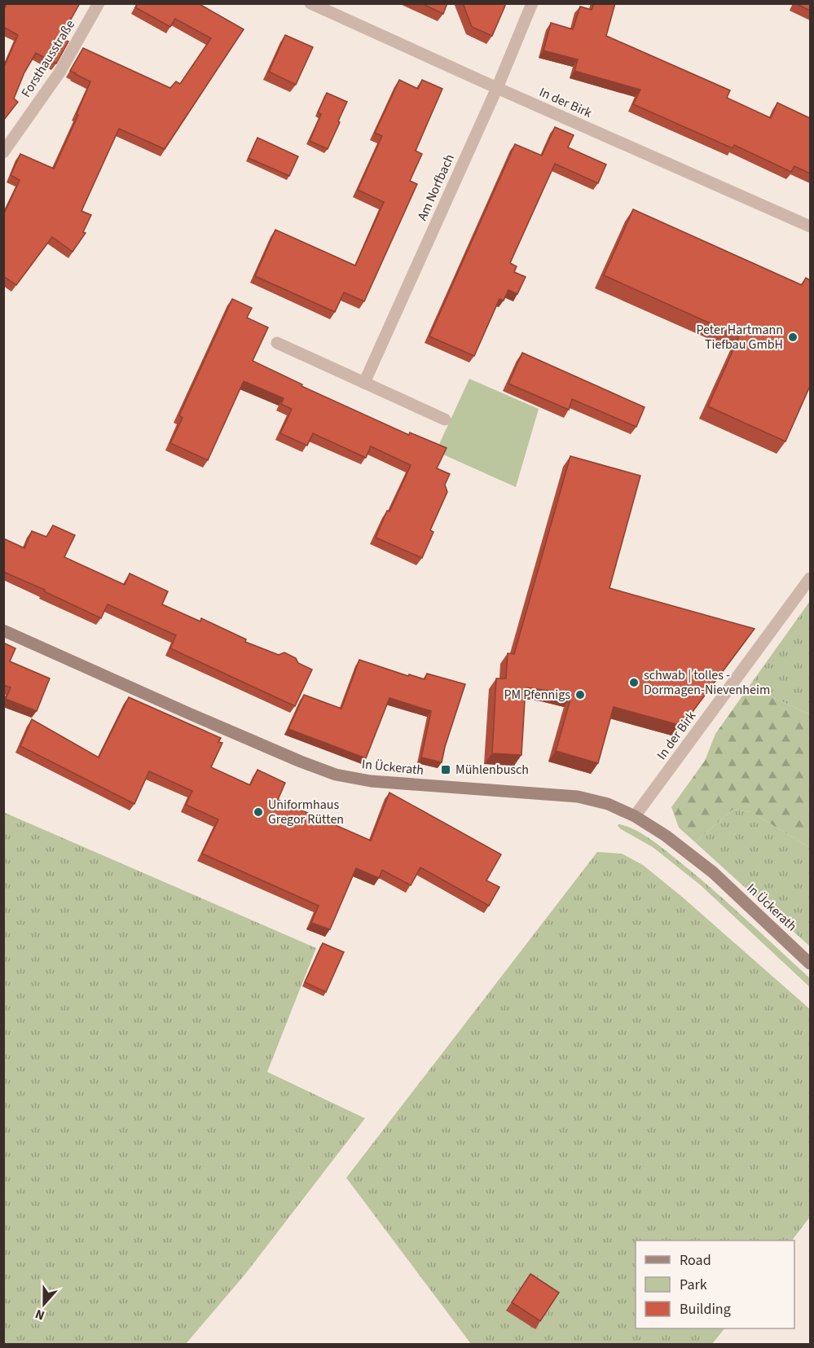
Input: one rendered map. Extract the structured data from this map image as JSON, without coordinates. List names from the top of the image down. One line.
{"streets":{"main road":["In Ückerath"],"street":["Forsthausstraße","In der Birk","Am Norfbach"]},"crossings":[["In der Birk","Am Norfbach"],["In der Birk","In Ückerath"]],"places":{"other":["Peter Hartmann Tiefbau GmbH","schwab | tolles - Dormagen-Nievenheim","PM Pfennigs","Uniformhaus Gregor Rütten"],"transit":["Mühlenbusch"]},"legend":["Road","Park","Building"],"north":"bottom"}
